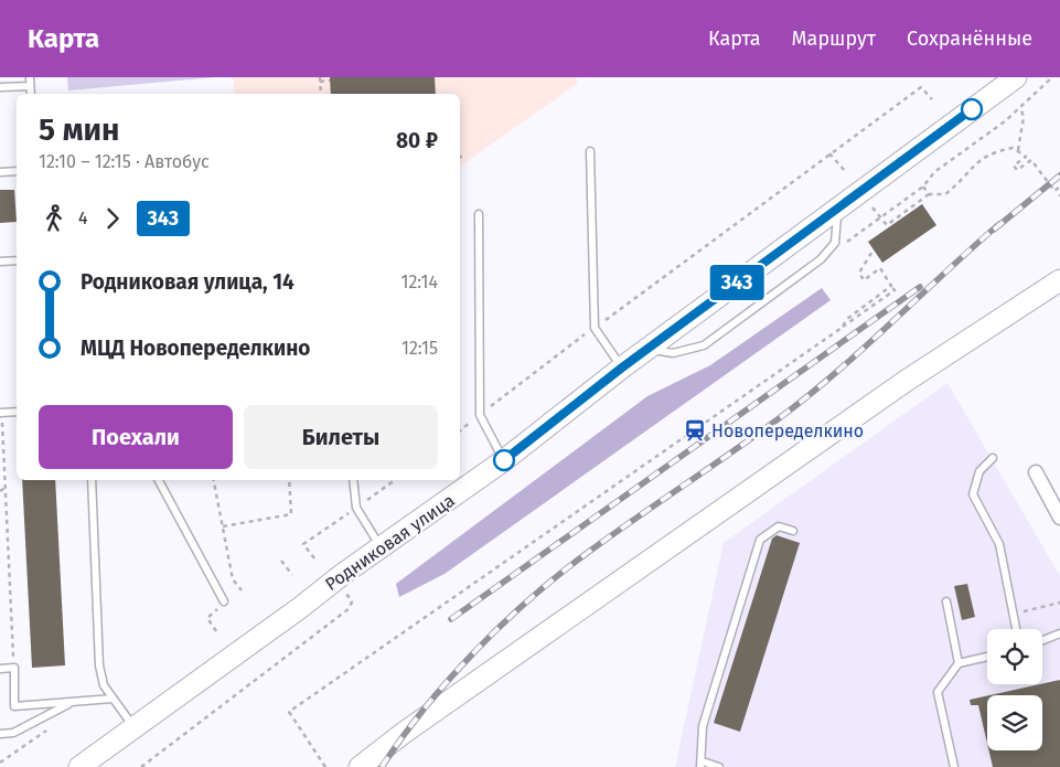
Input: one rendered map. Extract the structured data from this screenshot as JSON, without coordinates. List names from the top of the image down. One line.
{"streets":{"main road":["Родниковая улица"]},"places":{"station":["Новопеределкино"]},"lines":["bus line 343"],"page":{"header":"Карта","nav":["Карта","Маршрут","Сохранённые"],"on_map":"343","heading":["5 мин","12:10 – 12:15 · Автобус","80 ₽"],"legs":["4","343"],"list":[{"name":"Родниковая улица, 14","value":"12:14"},{"name":"МЦД Новопеределкино","value":"12:15"}],"buttons":["Поехали","Билеты"]}}
